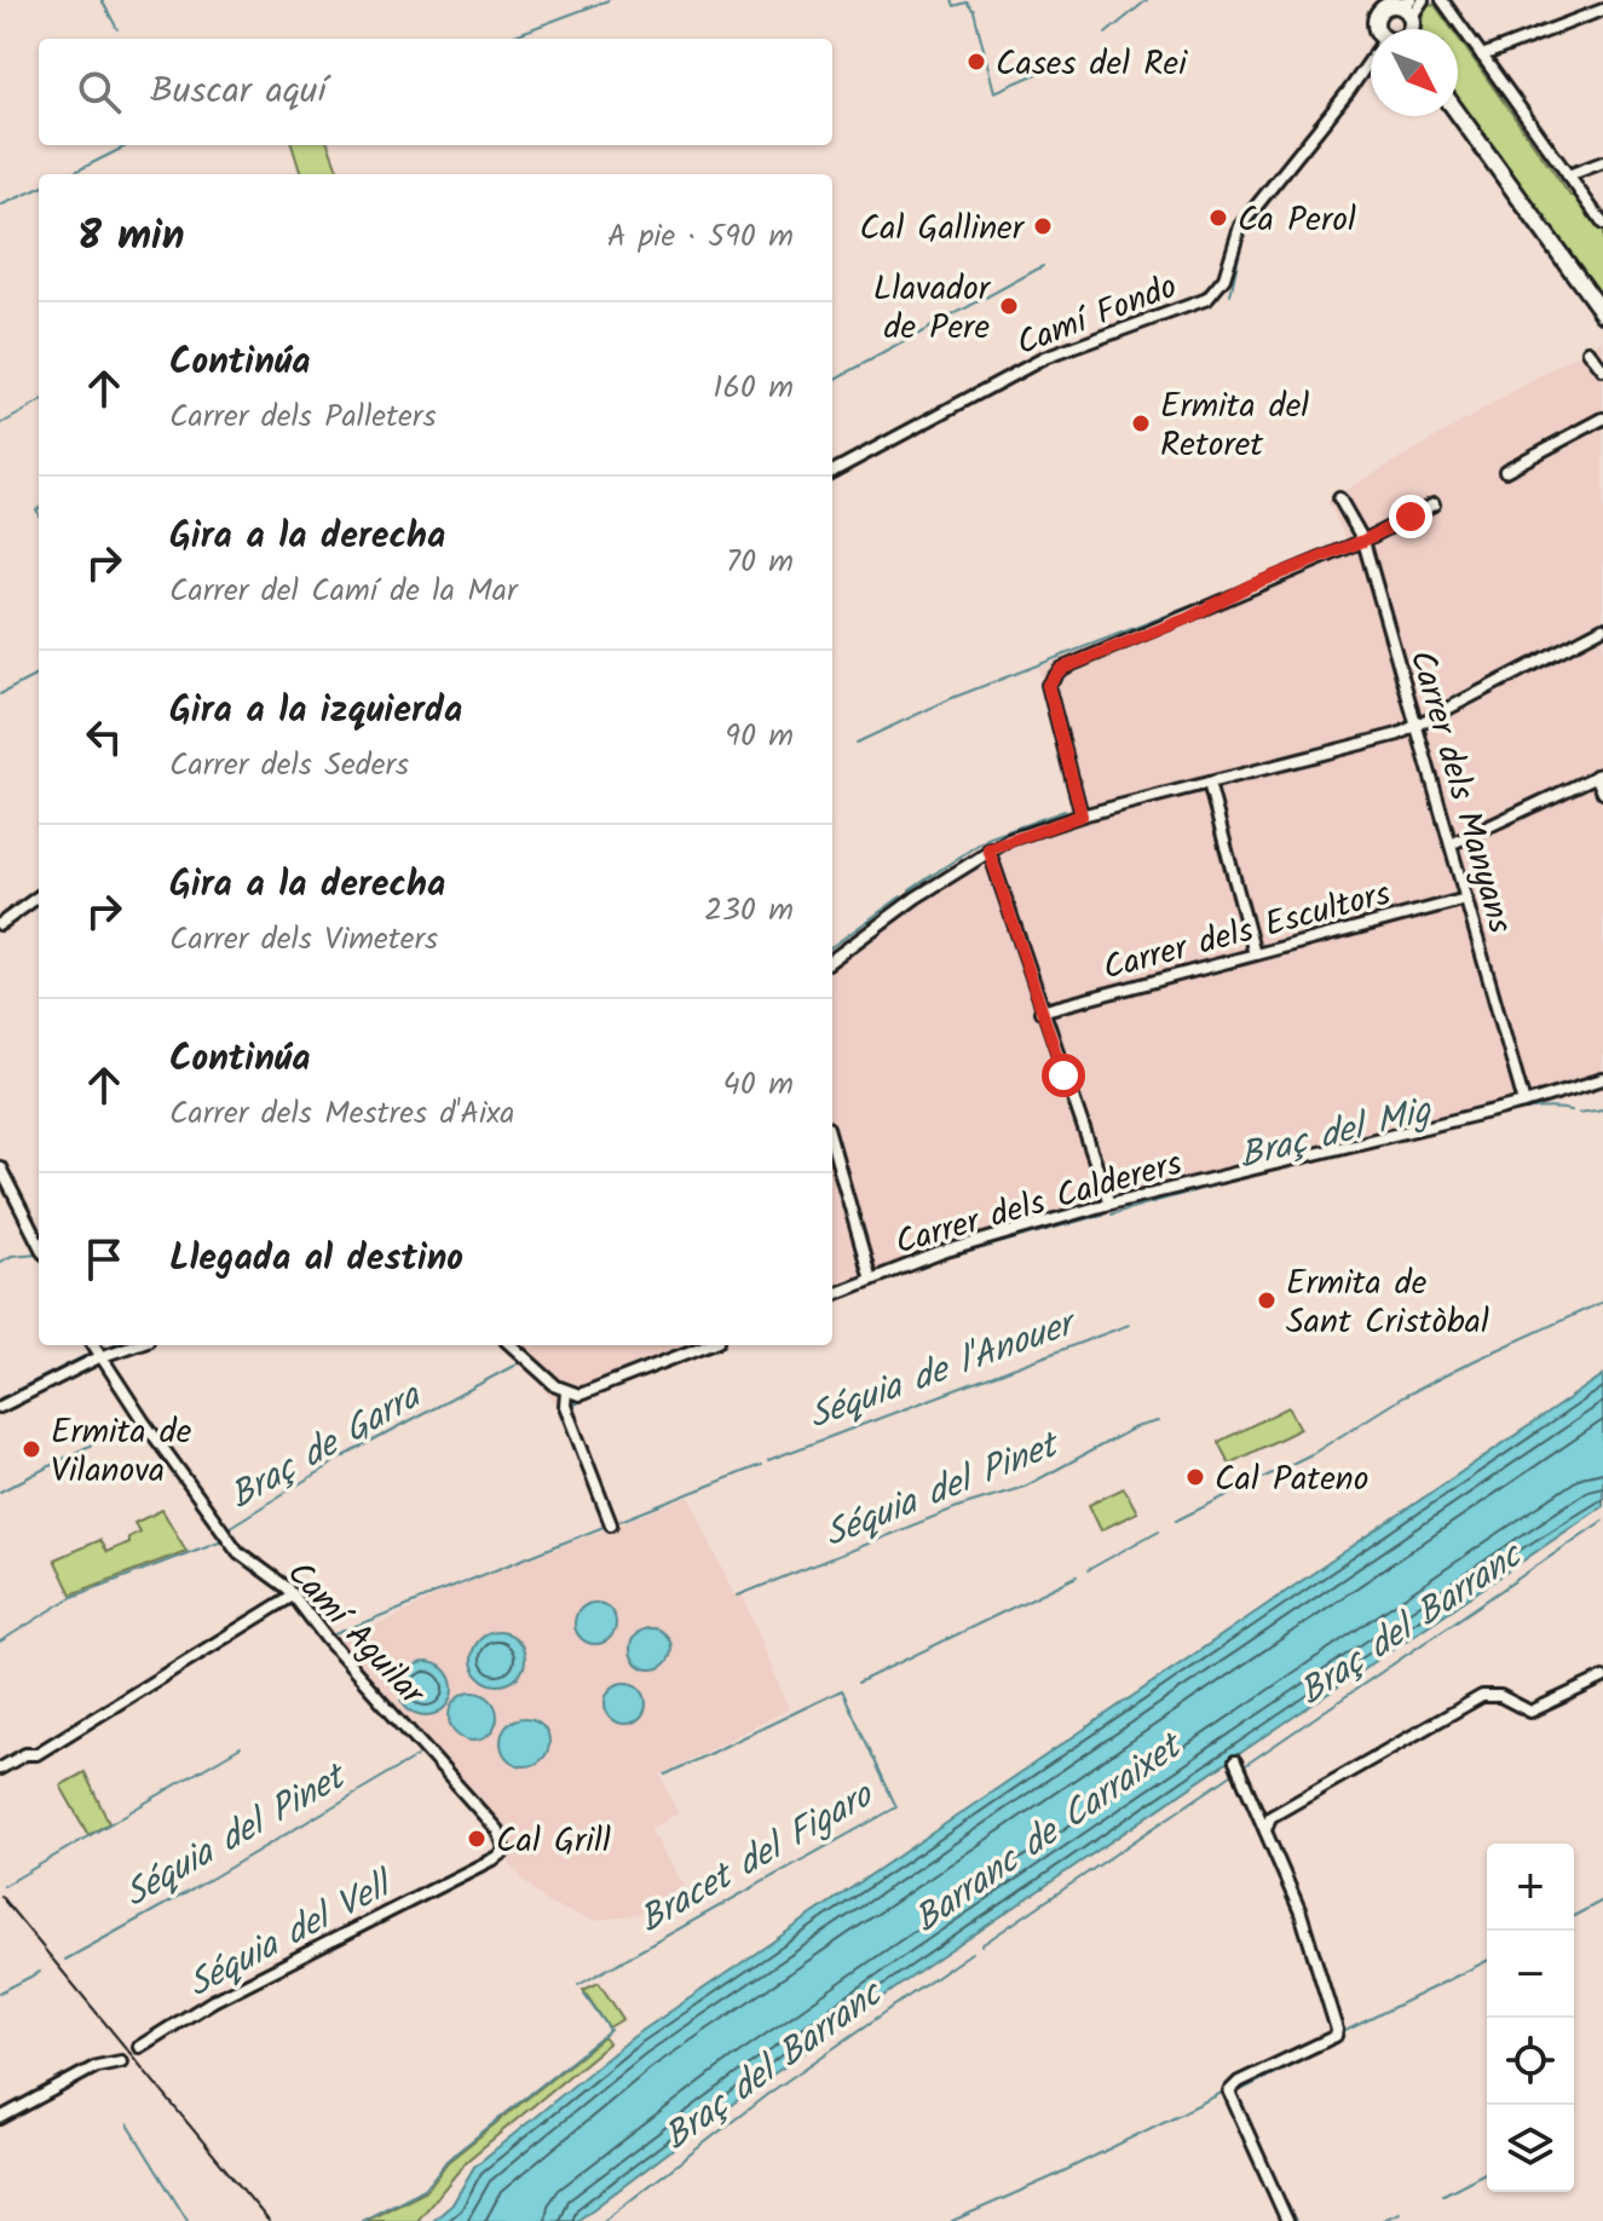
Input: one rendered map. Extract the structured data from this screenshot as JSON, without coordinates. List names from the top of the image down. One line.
{"streets":{"street":["Camí Fondo","Carrer dels Manyans","Carrer dels Escultors","Carrer dels Calderers","Camí Aguilar"]},"crossings":[["Carrer dels Manyans","Carrer dels Escultors"],["Carrer dels Manyans","Carrer dels Calderers"]],"water":["Braç del Mig","Séquia de l'Anouer","Braç de Garra","Séquia del Pinet","Braç del Barranc","Barranc de Carraixet","Bracet del Figaro","Séquia del Vell"],"places":["Cases del Rei","Ca Perol","Cal Galliner","Llavador de Pere","Ermita del Retoret","Ermita de Sant Cristòbal","Ermita de Vilanova","Cal Pateno","Cal Grill"],"north":"bottom right","page":{"search":"Buscar aquí","heading":["8 min","A pie · 590 m"],"list":[["Continúa","Carrer dels Palleters","160 m"],["Gira a la derecha","Carrer del Camí de la Mar","70 m"],["Gira a la izquierda","Carrer dels Seders","90 m"],["Gira a la derecha","Carrer dels Vimeters","230 m"],["Continúa","Carrer dels Mestres d'Aixa","40 m"],"Llegada al destino"],"map_buttons":["+","−"]}}
